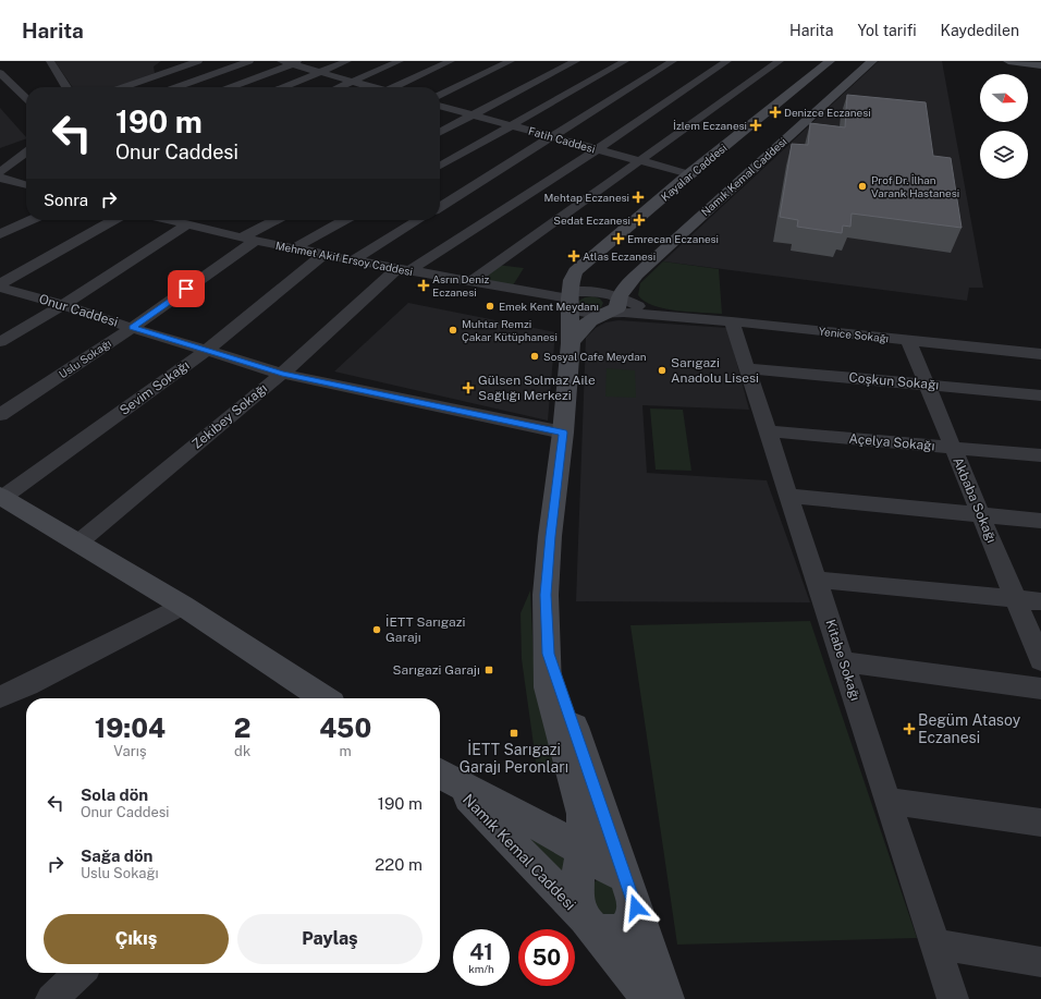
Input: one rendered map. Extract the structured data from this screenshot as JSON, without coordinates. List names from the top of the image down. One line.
{"streets":{"main road":["Kayalar Caddesi","Namık Kemal Caddesi"],"street":["Fatih Caddesi","Mehmet Akif Ersoy Caddesi","Onur Caddesi","Yenice Sokağı","Uslu Sokağı","Coşkun Sokağı","Sevim Sokağı","Zekibey Sokağı","Açelya Sokağı","Akbaba Sokağı","Kitabe Sokağı"]},"crossings":[["Fatih Caddesi","Kayalar Caddesi"],["Fatih Caddesi","Zekibey Sokağı"],["Kayalar Caddesi","Namık Kemal Caddesi"],["Kayalar Caddesi","Mehmet Akif Ersoy Caddesi"],["Namık Kemal Caddesi","Onur Caddesi"],["Mehmet Akif Ersoy Caddesi","Uslu Sokağı"],["Mehmet Akif Ersoy Caddesi","Sevim Sokağı"],["Mehmet Akif Ersoy Caddesi","Zekibey Sokağı"],["Onur Caddesi","Uslu Sokağı"],["Onur Caddesi","Sevim Sokağı"],["Onur Caddesi","Zekibey Sokağı"],["Yenice Sokağı","Akbaba Sokağı"],["Yenice Sokağı","Kitabe Sokağı"],["Coşkun Sokağı","Akbaba Sokağı"],["Coşkun Sokağı","Kitabe Sokağı"],["Açelya Sokağı","Akbaba Sokağı"],["Açelya Sokağı","Kitabe Sokağı"]],"places":{"health":["Denizce Eczanesi","İzlem Eczanesi","Mehtap Eczanesi","Sedat Eczanesi","Emrecan Eczanesi","Atlas Eczanesi","Asrın Deniz Eczanesi","Gülsen Solmaz Aile Sağlığı Merkezi","Begüm Atasoy Eczanesi"],"other":["Prof Dr. İlhan Varank Hastanesi","Emek Kent Meydanı","Muhtar Remzi Çakar Kütüphanesi","Sosyal Cafe Meydan","Sarıgazi Anadolu Lisesi","İETT Sarıgazi Garajı"],"transit":["Sarıgazi Garajı","İETT Sarıgazi Garajı Peronları"]},"north":"right","page":{"header":"Harita","nav":["Harita","Yol tarifi","Kaydedilen"],"turn":["190 m","Onur Caddesi"],"then":"Sonra","eta":["19:04","Varış","2","dk","450","m"],"list":[{"name":"Sola dön","note":"Onur Caddesi","value":"190 m"},{"name":"Sağa dön","note":"Uslu Sokağı","value":"220 m"}],"buttons":["Çıkış","Paylaş"],"speed":"41 km/h","limit":"50"}}
